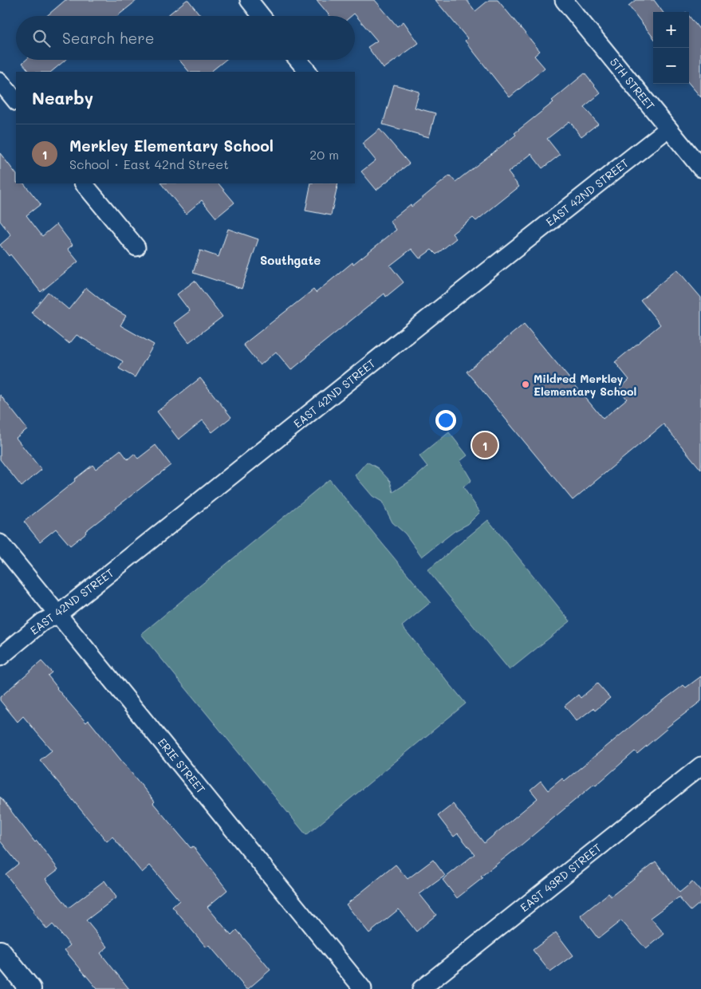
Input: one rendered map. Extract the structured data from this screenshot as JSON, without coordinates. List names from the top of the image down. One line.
{"streets":{"street":["5TH STREET","EAST 42ND STREET","ERIE STREET","EAST 43RD STREET"]},"crossings":[["5TH STREET","EAST 42ND STREET"],["EAST 42ND STREET","ERIE STREET"]],"districts":["Southgate"],"places":["Mildred Merkley Elementary School"],"page":{"map_buttons":["+","−"],"search":"Search here","heading":"Nearby","list":[{"mark":"1","name":"Merkley Elementary School","note":"School · East 42nd Street","value":"20 m"}],"pins":"1"}}
